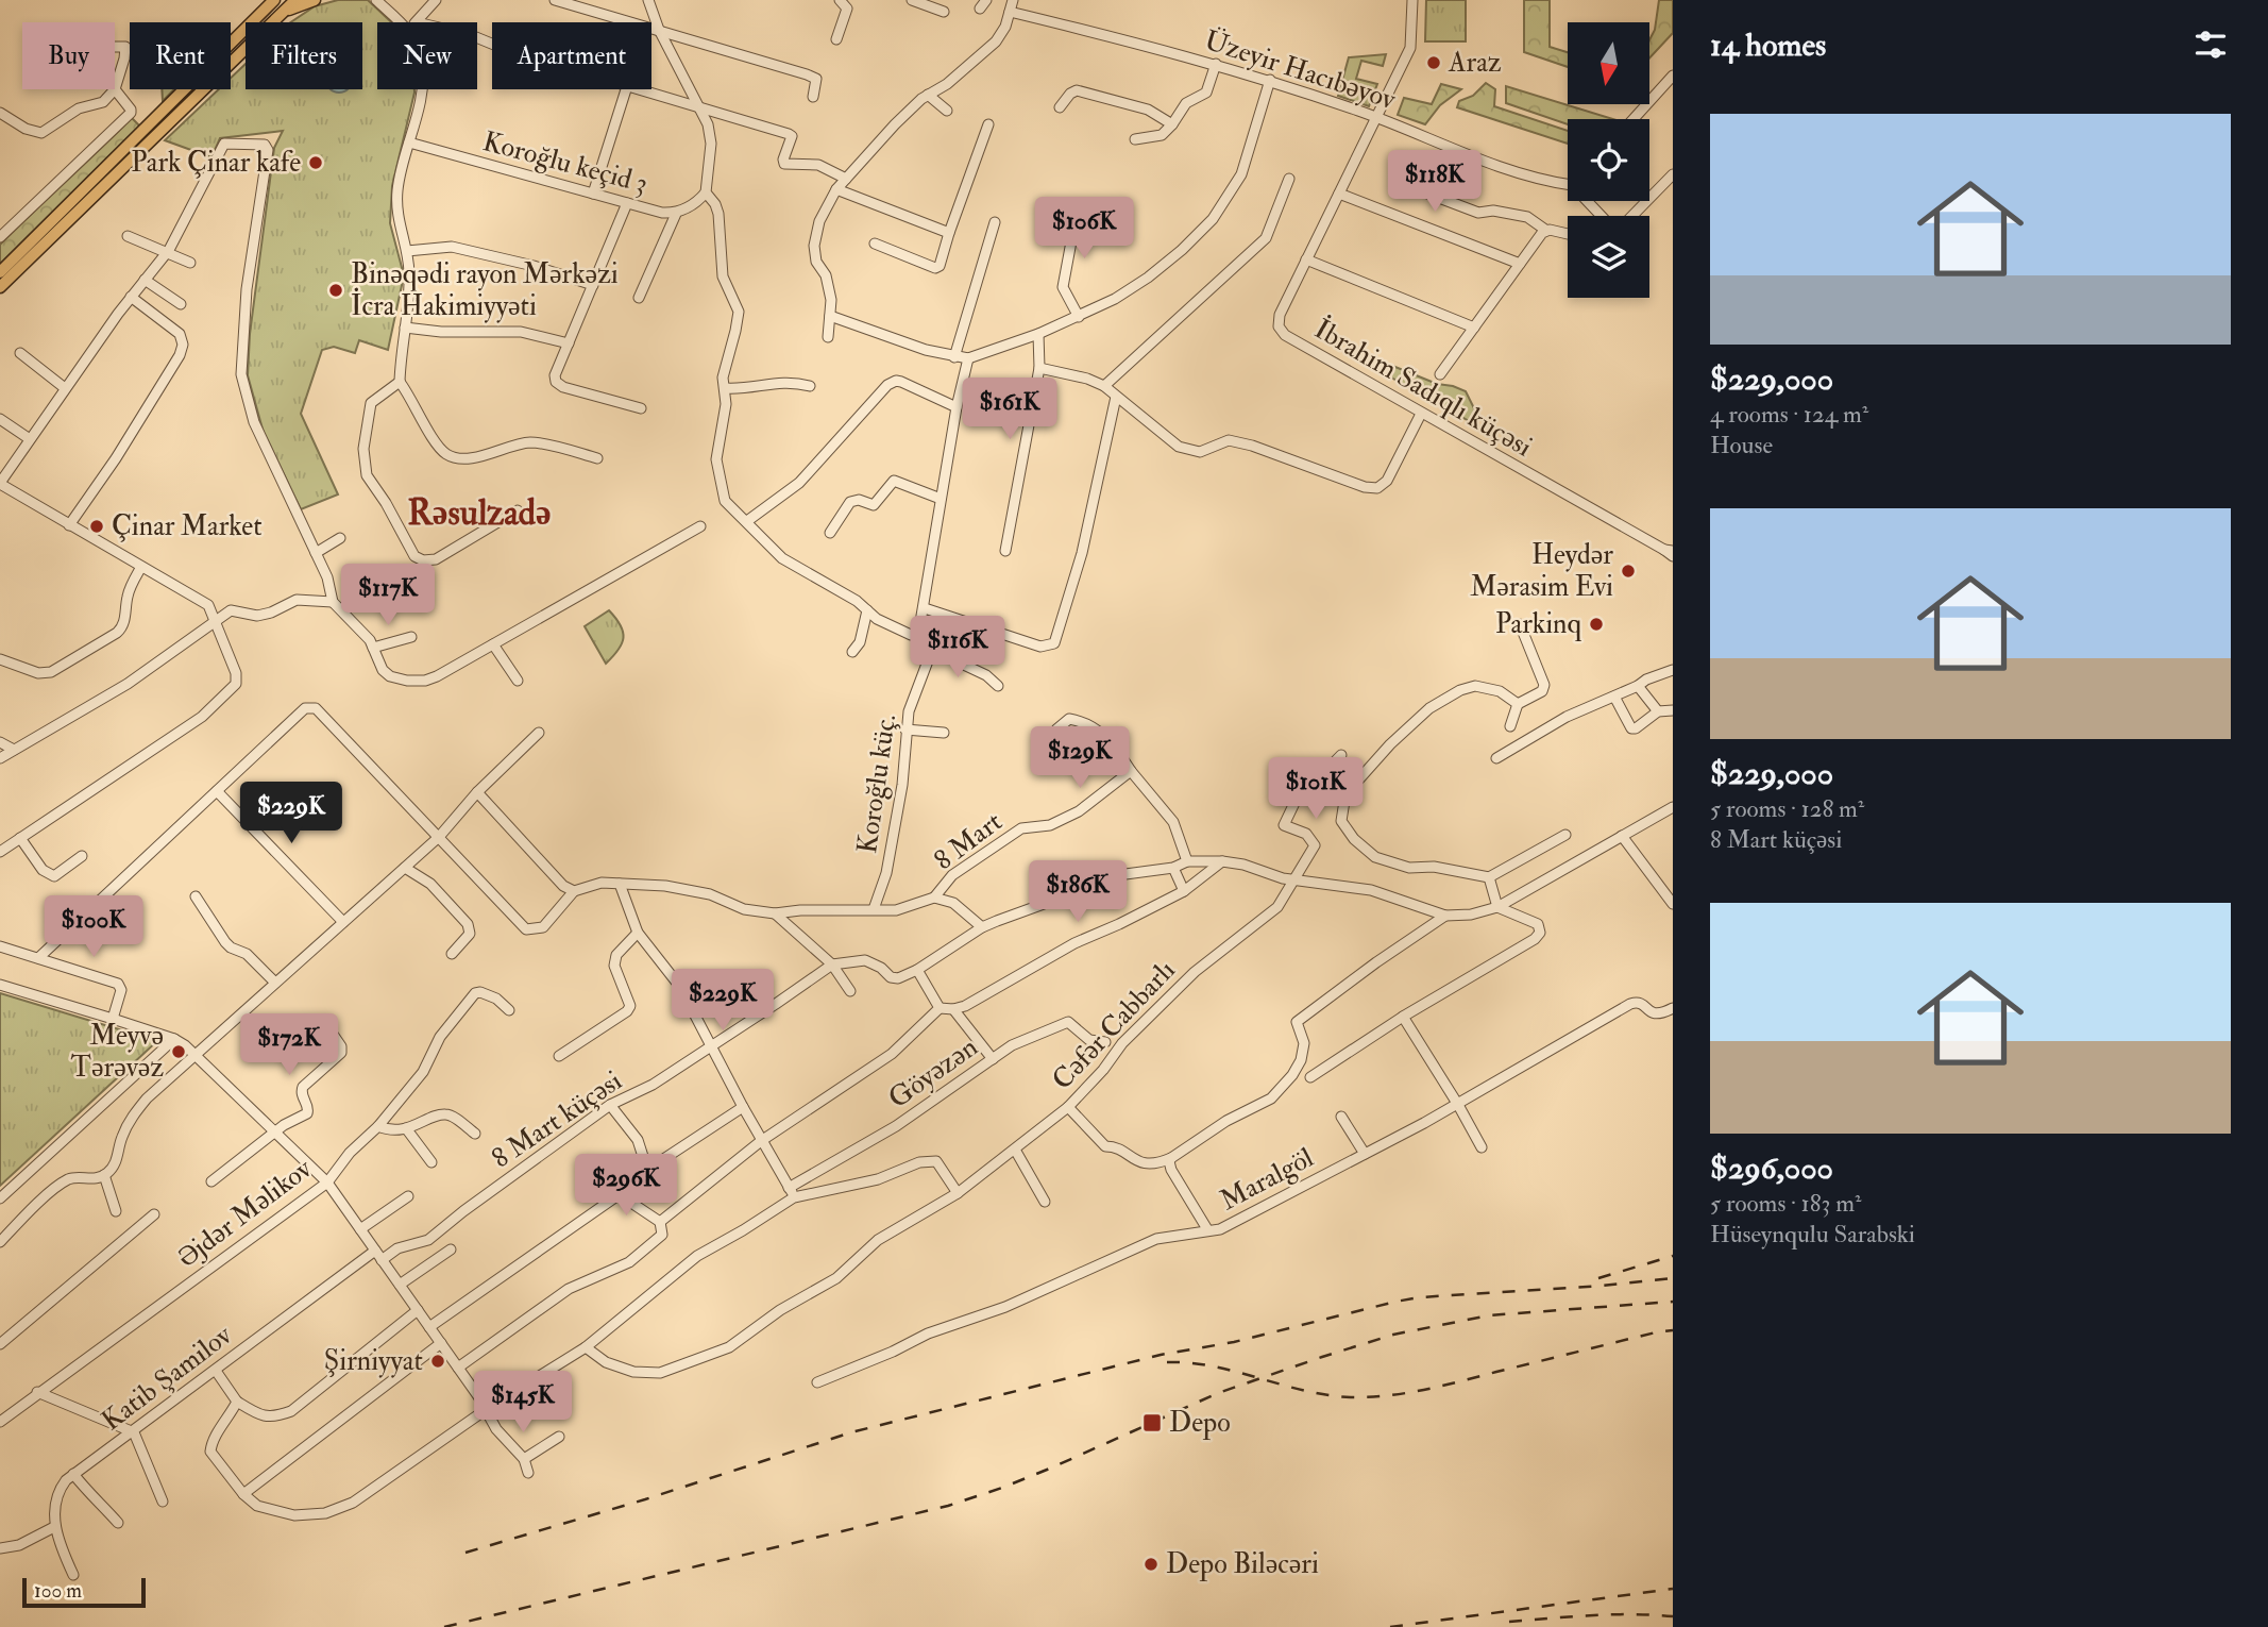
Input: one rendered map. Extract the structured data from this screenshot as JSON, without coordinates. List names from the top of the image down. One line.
{"streets":{"street":["Üzeyir Hacıbəyov","Koroğlu keçid 3","İbrahim Sadıqlı küçəsi","Koroğlu küç.","8 Mart","Cəfər Cabbarlı","Göyəzən","8 Mart küçəsi","Maralgöl","Əjdər Məlikov","Katib Şamilov"]},"crossings":[["Üzeyir Hacıbəyov","İbrahim Sadıqlı küçəsi"]],"districts":["Rəsulzadə"],"places":{"other":["Araz","Park Çinar kafe","Binəqədi rayon Mərkəzi İcra Hakimiyyəti","Çinar Market","Heydər Mərasim Evi","Parkinq","Meyvə Tərəvəz","Şirniyyat","Depo Biləcəri"],"transit":["Depo"]},"scale_bar":"100 m","north":"bottom","page":{"heading":"14 homes","chip":["Buy","Rent","Filters","New","Apartment"],"list":[{"name":"$229,000","note":"4 rooms · 124 m² · House"},{"name":"$229,000","note":"5 rooms · 128 m² · 8 Mart küçəsi"},{"name":"$296,000","note":"5 rooms · 183 m² · Hüseynqulu Sarabski"}],"price":["$118K","$106K","$161K","$117K","$116K","$129K","$101K","$229K","$186K","$100K","$229K","$172K","$296K","$145K"],"scale":"100 m"}}
